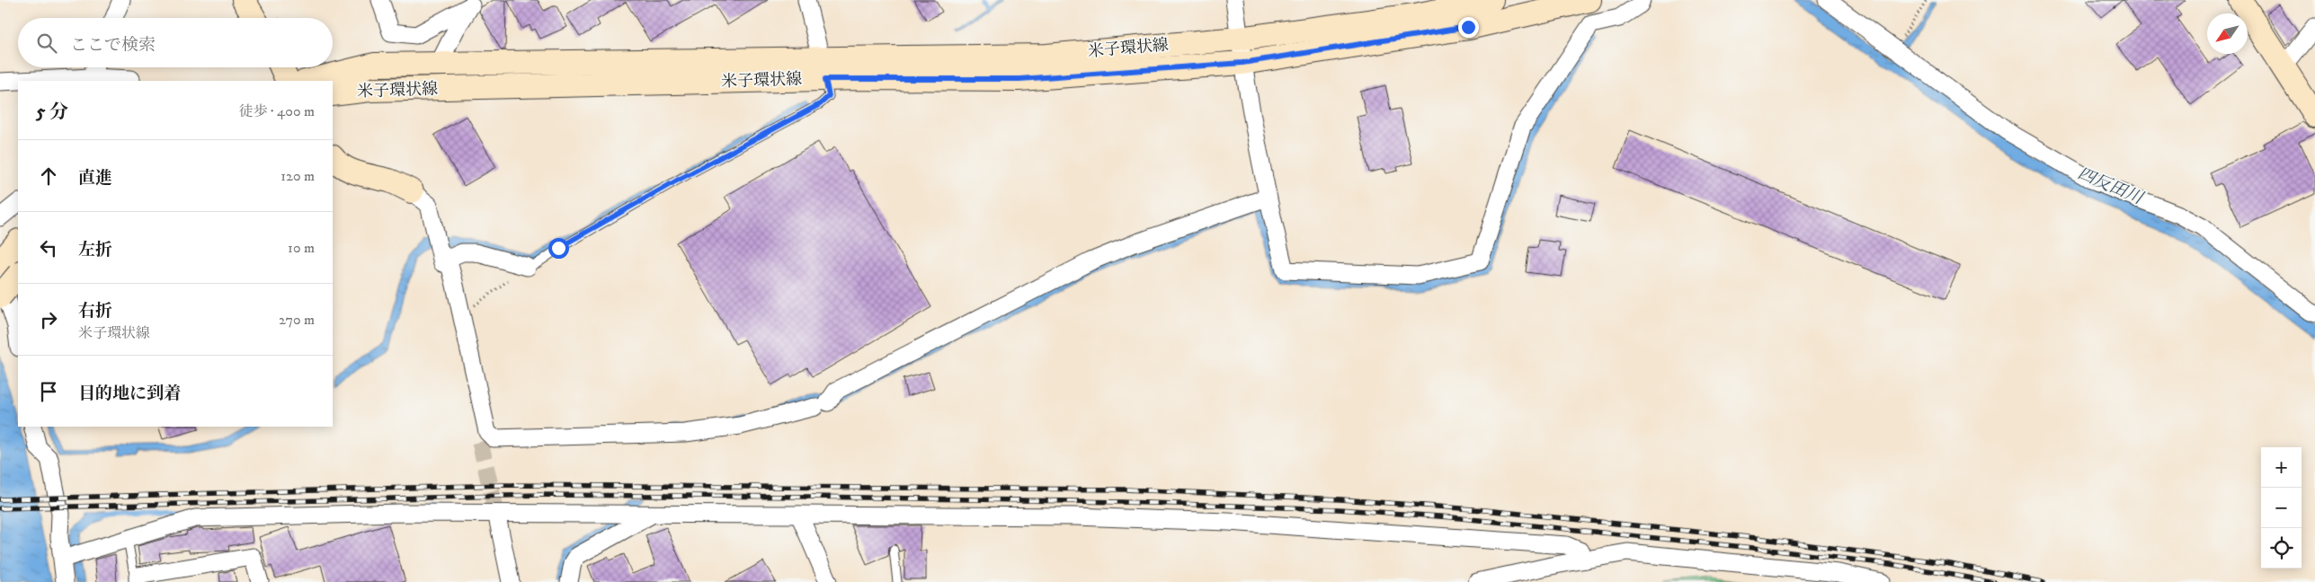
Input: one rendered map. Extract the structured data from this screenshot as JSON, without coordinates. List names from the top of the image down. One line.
{"streets":{"main road":["米子環状線"]},"water":["四反田川"],"north":"bottom left","page":{"search":"ここで検索","heading":["5 分","徒歩 · 400 m"],"list":[["直進","120 m"],["左折","10 m"],["右折","米子環状線","270 m"],"目的地に到着"],"map_buttons":["+","−"]}}
